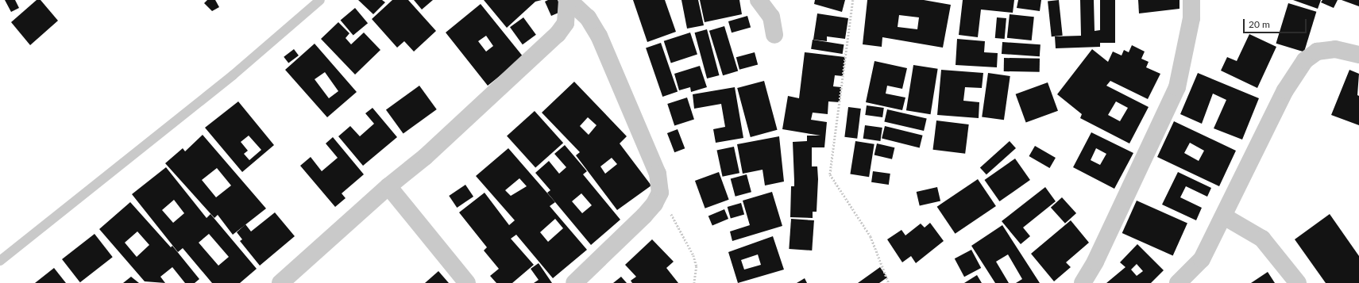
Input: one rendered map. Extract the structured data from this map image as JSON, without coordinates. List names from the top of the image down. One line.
{"scale_bar":"20 m"}
